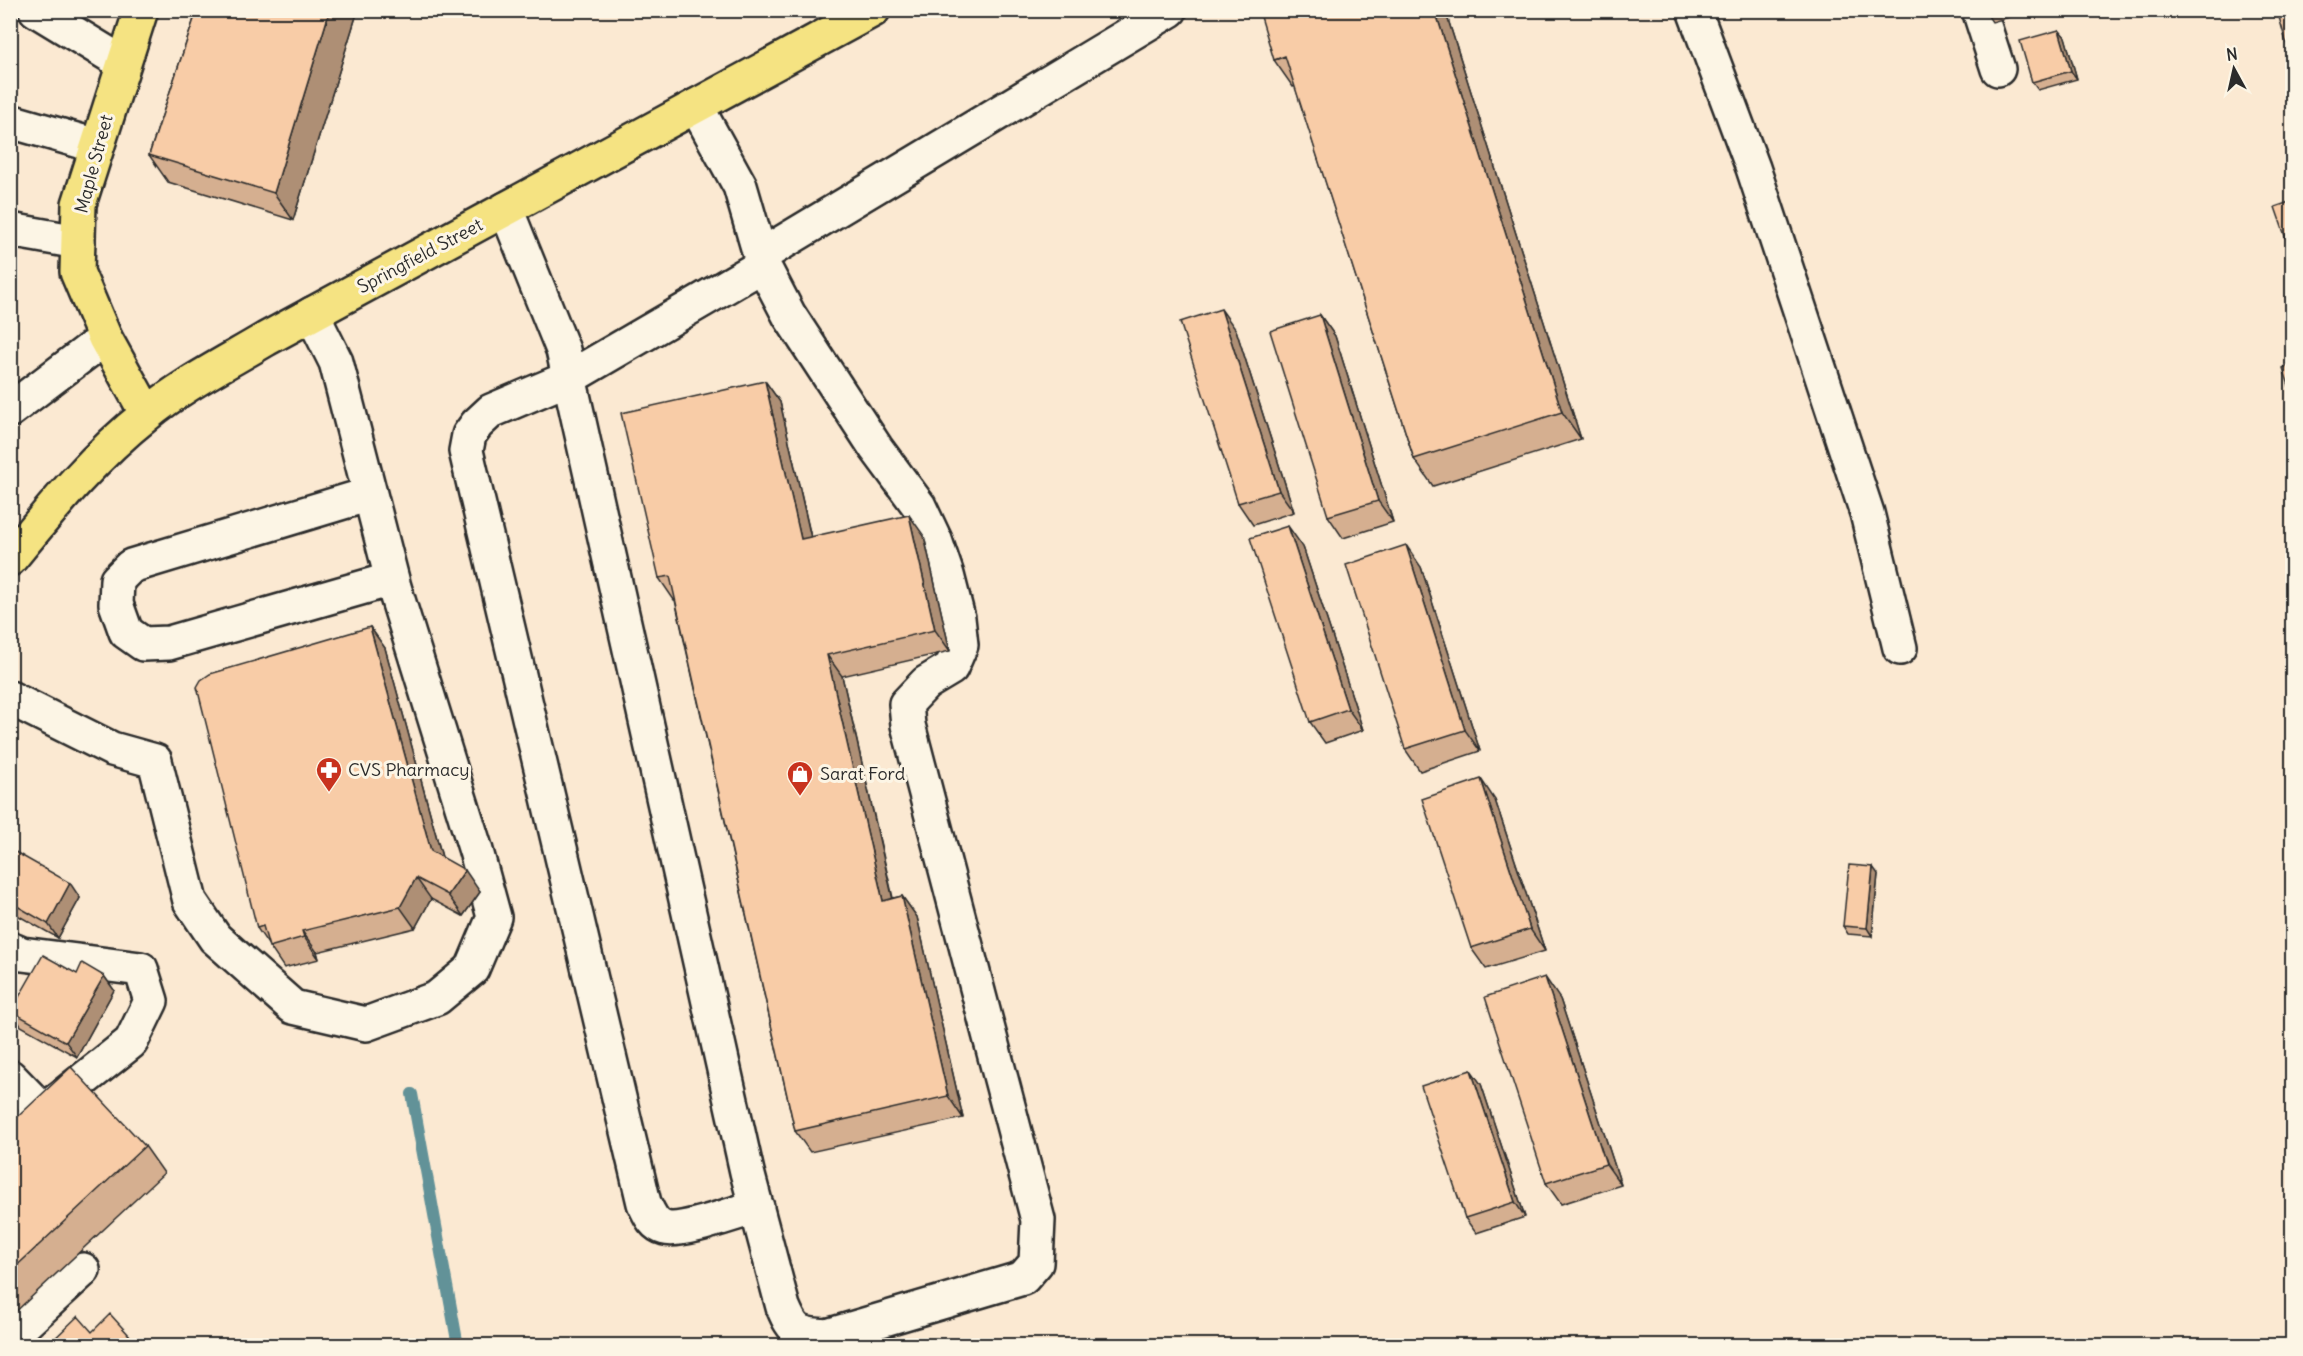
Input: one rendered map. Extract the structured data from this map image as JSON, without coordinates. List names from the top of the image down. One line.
{"streets":{"main road":["Maple Street","Springfield Street"]},"crossings":[["Maple Street","Springfield Street"]],"places":{"pharmacy":["CVS Pharmacy"],"shop":["Sarat Ford"]},"north":"top"}
